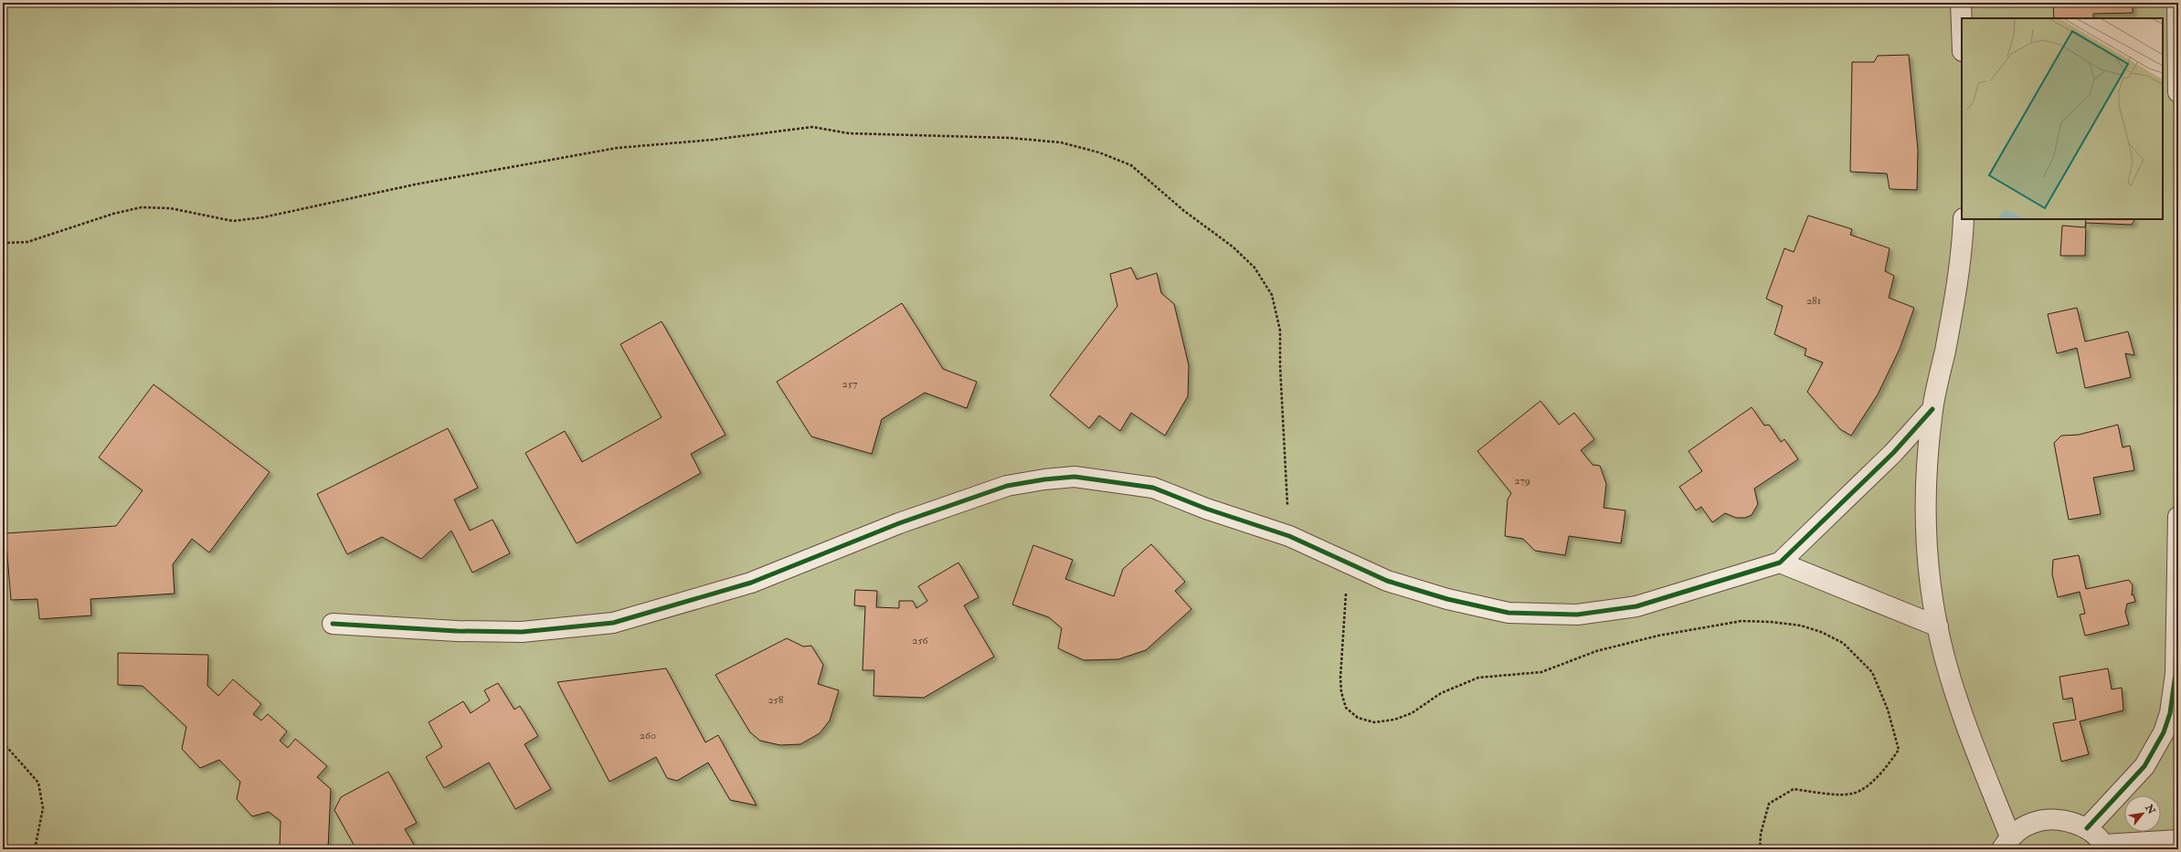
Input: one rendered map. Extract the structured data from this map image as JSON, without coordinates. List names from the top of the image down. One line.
{"house_numbers":["281","257","279","256","258","260"],"north":"top right"}
